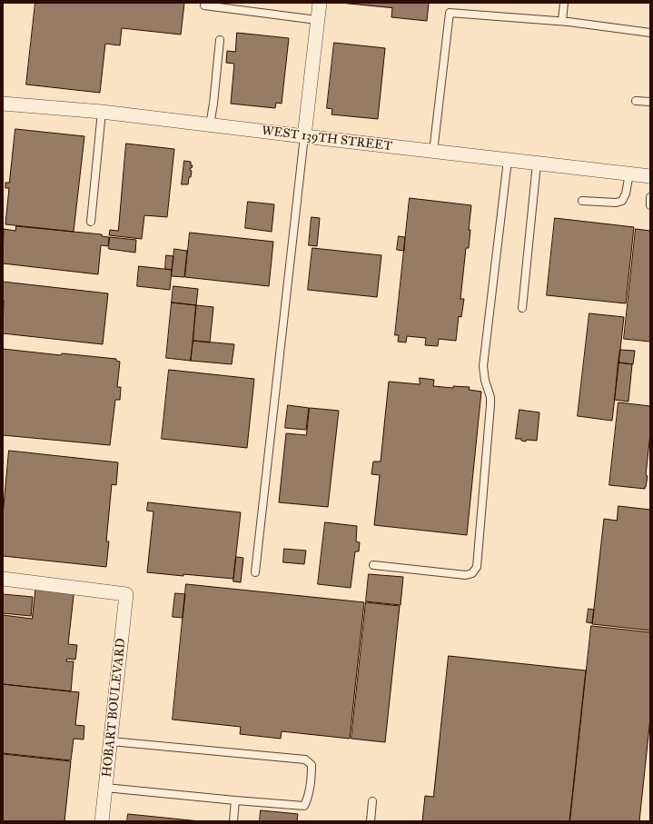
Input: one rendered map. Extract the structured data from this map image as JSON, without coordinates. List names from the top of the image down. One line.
{"streets":{"street":["WEST 139TH STREET","HOBART BOULEVARD"]}}
